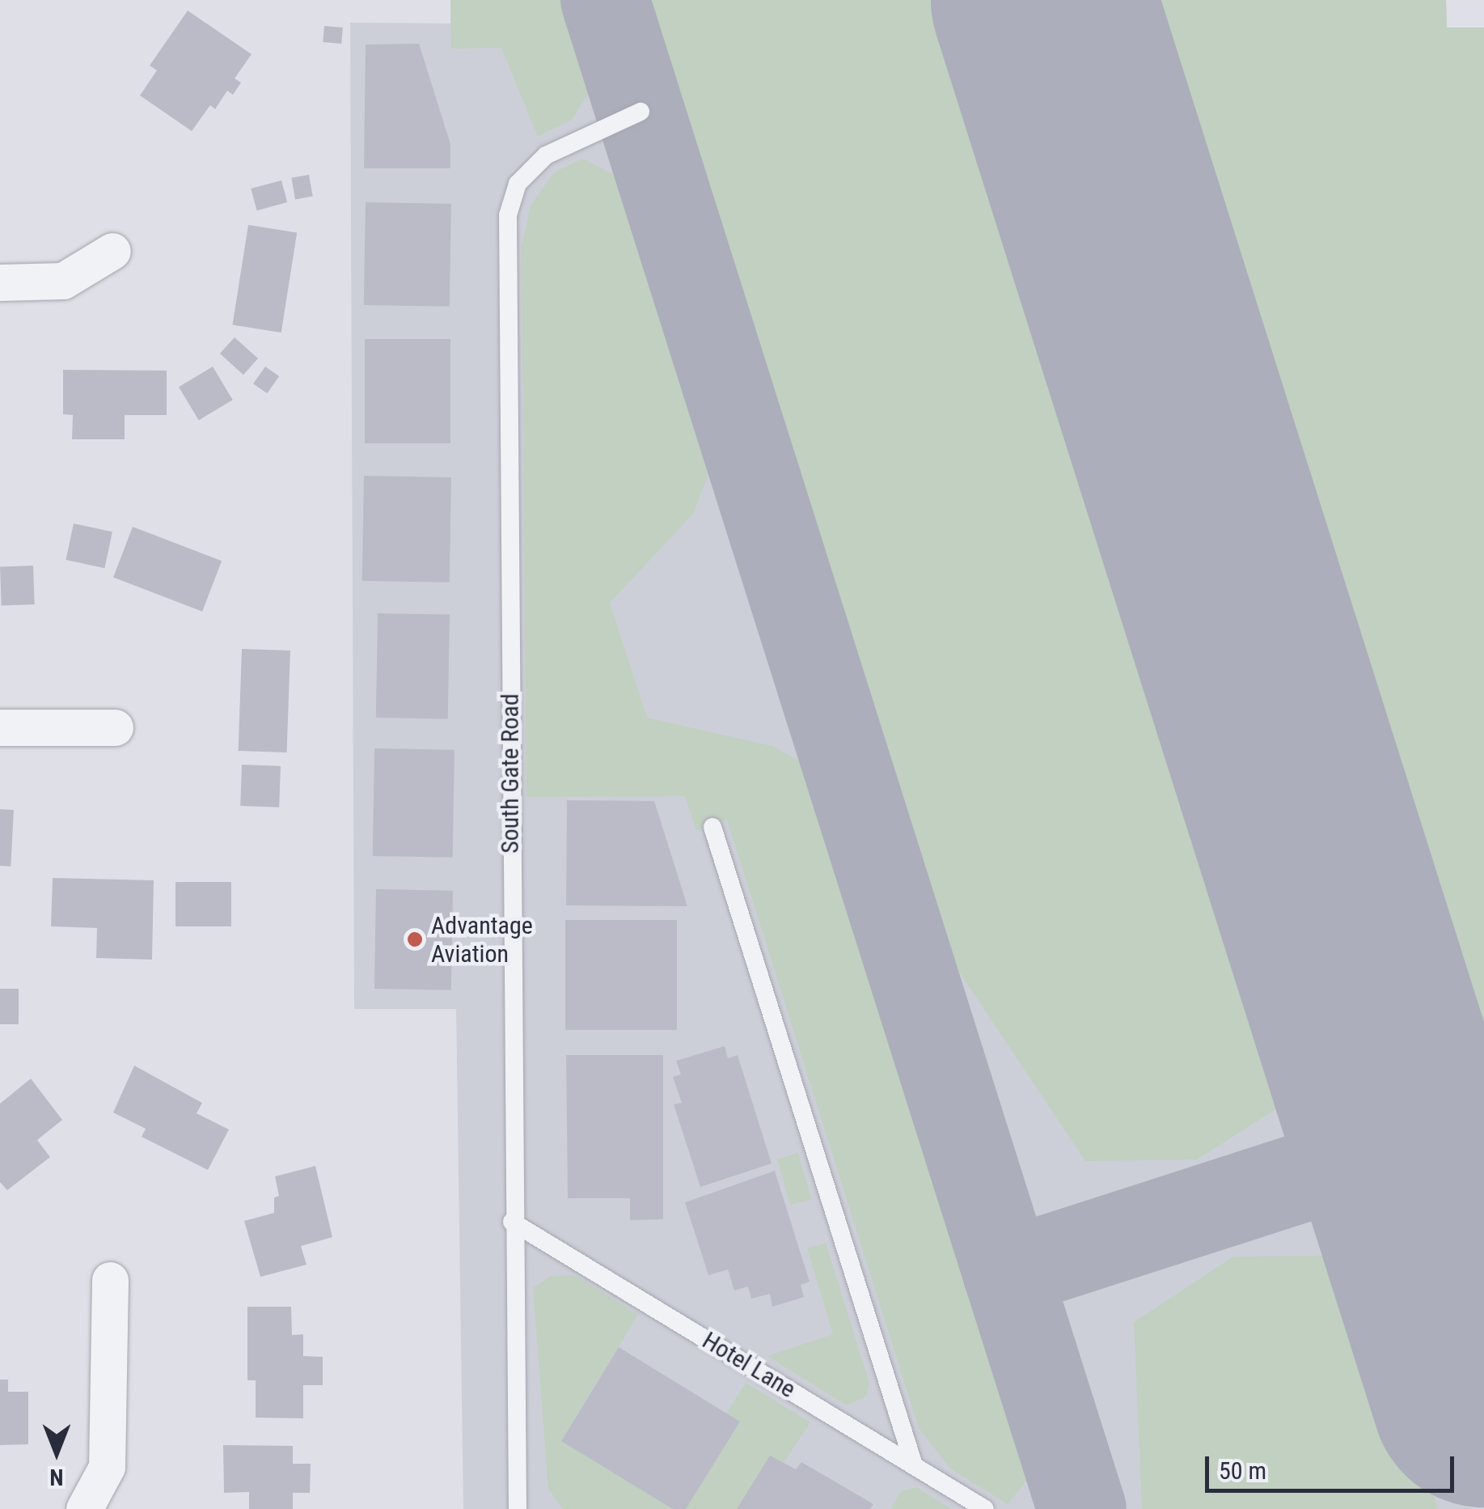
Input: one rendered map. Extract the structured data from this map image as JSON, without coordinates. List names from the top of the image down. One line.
{"streets":{"lane":["South Gate Road","Hotel Lane"]},"crossings":[["South Gate Road","Hotel Lane"]],"places":["Advantage Aviation"],"scale_bar":"50 m","north":"bottom"}
